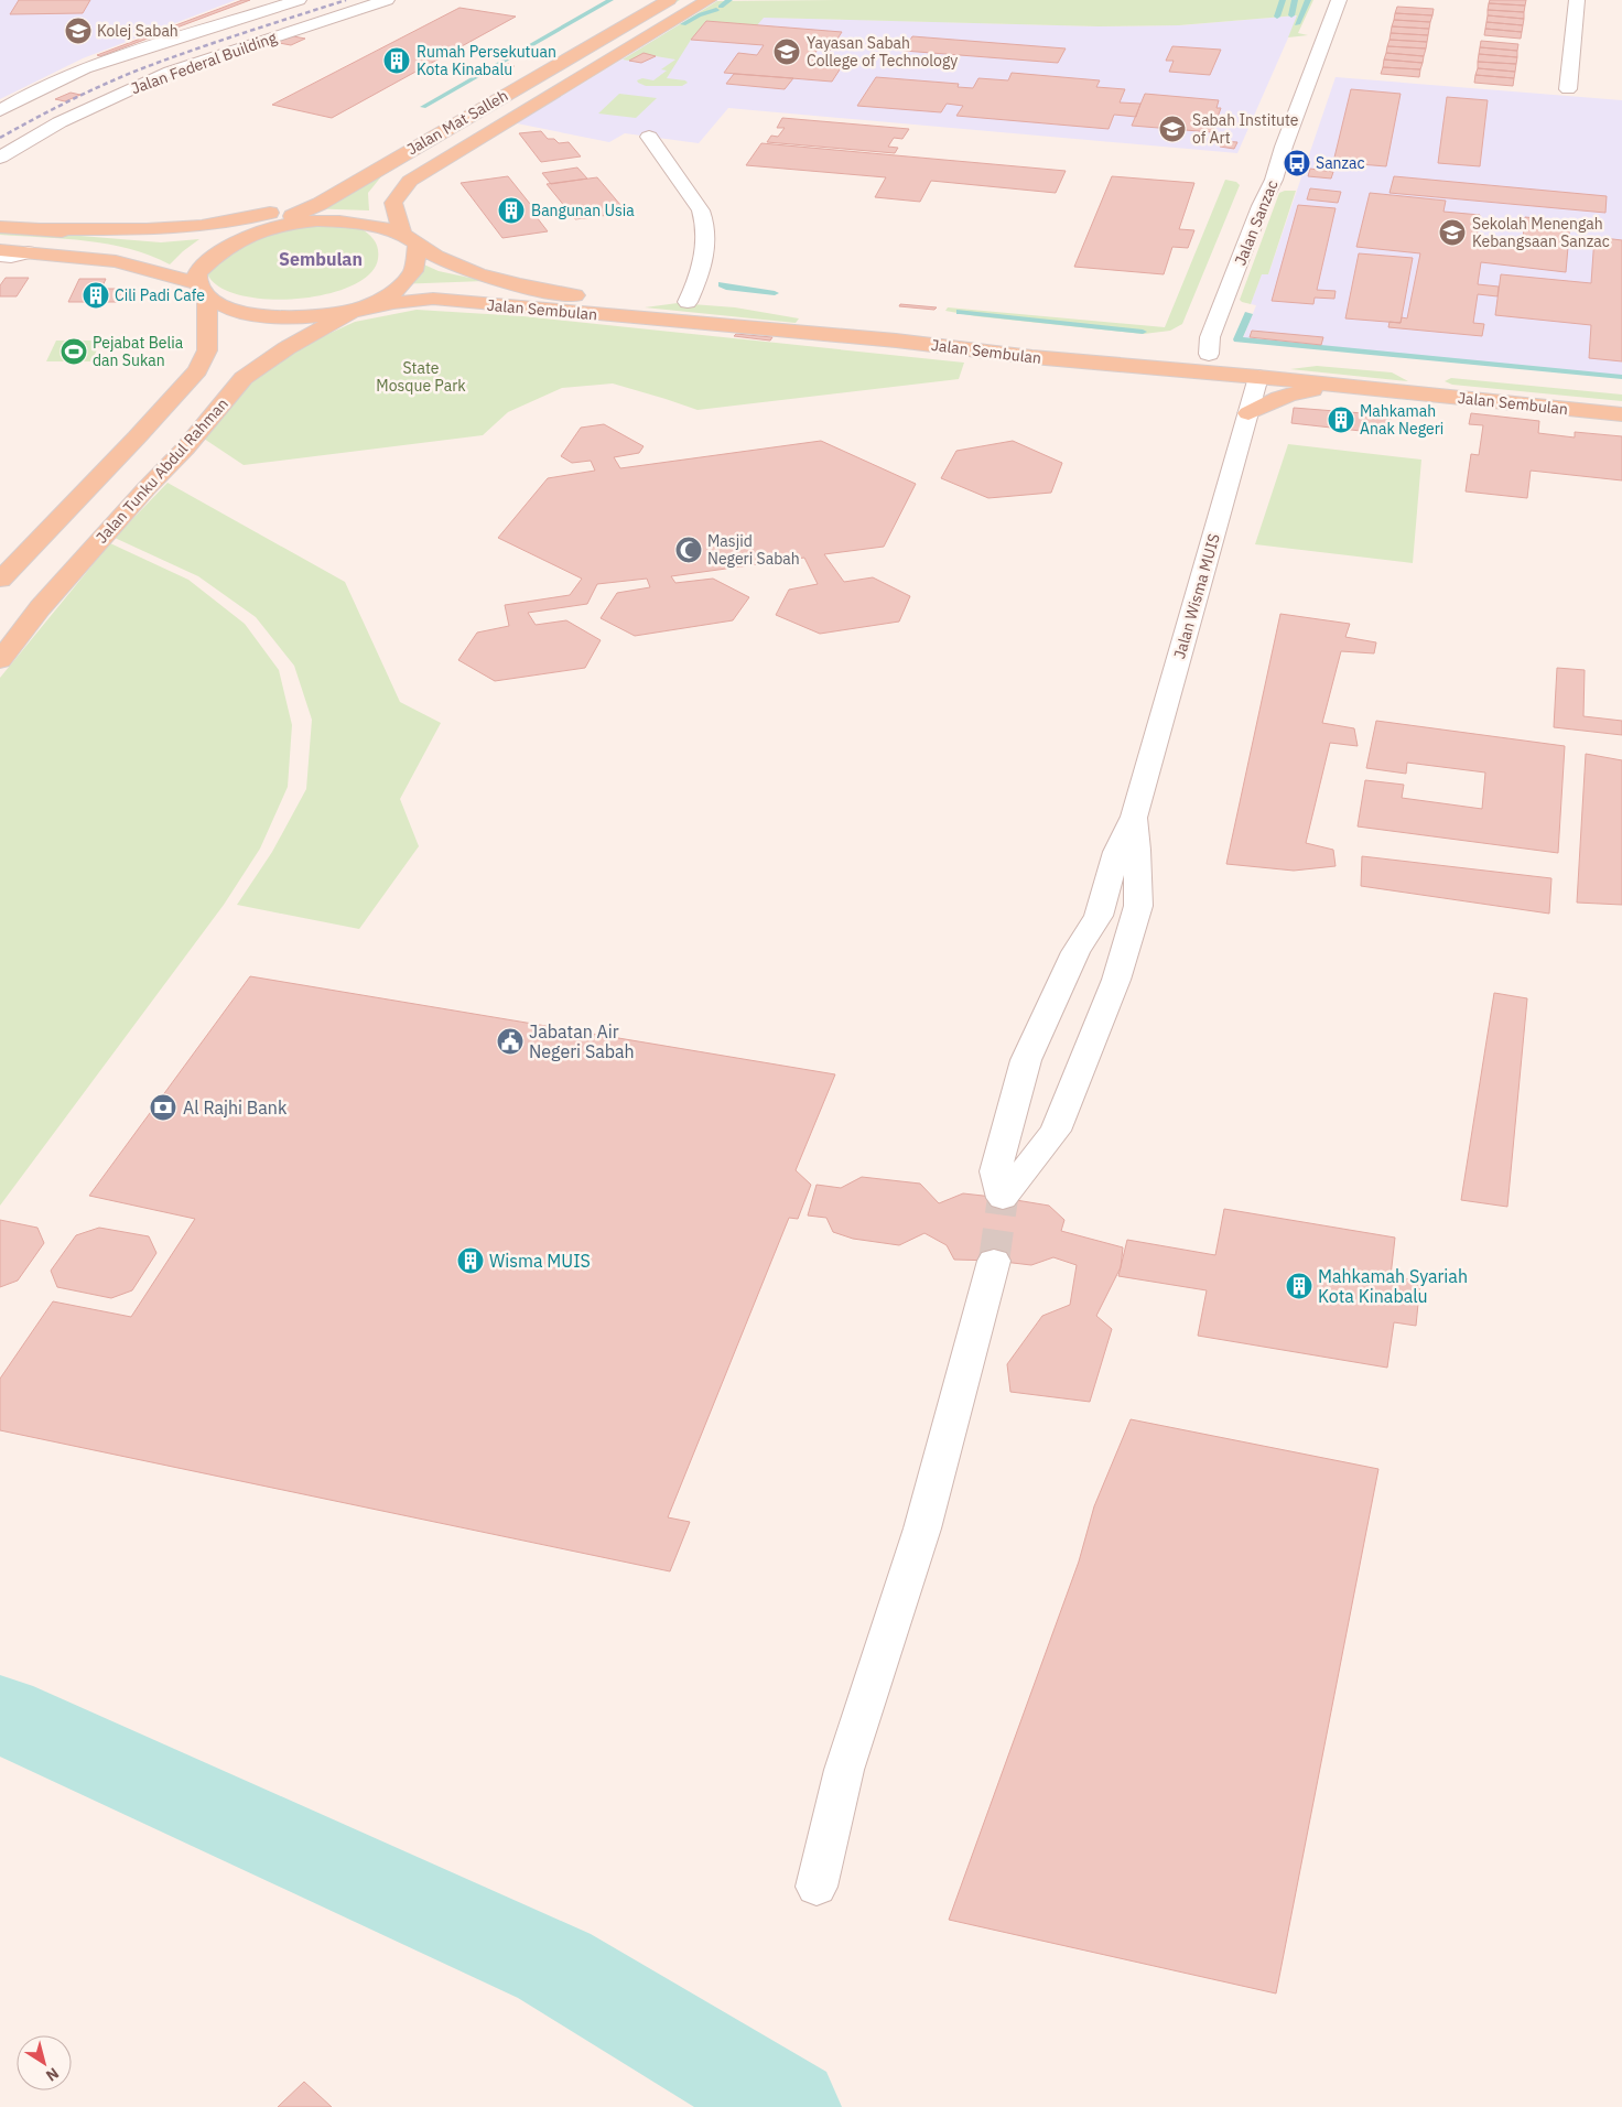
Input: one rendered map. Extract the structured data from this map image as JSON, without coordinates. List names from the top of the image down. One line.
{"streets":{"main road":["Jalan Mat Salleh","Jalan Sembulan","Jalan Tunku Abdul Rahman"],"street":["Jalan Federal Building","Jalan Sanzac","Jalan Wisma MUIS"]},"crossings":[["Jalan Mat Salleh","Jalan Sembulan"],["Jalan Sanzac","Jalan Sembulan"],["Jalan Sembulan","Jalan Tunku Abdul Rahman"],["Jalan Sembulan","Jalan Wisma MUIS"]],"districts":["Sembulan"],"parks":["State Mosque Park"],"places":{"school or university":["Kolej Sabah","Yayasan Sabah College of Technology","Sabah Institute of Art","Sekolah Menengah Kebangsaan Sanzac"],"building":["Rumah Persekutuan Kota Kinabalu","Bangunan Usia","Cili Padi Cafe","Mahkamah Anak Negeri","Wisma MUIS","Mahkamah Syariah Kota Kinabalu"],"bus stop":["Sanzac"],"sports":["Pejabat Belia dan Sukan"],"mosque":["Masjid Negeri Sabah"],"public building":["Jabatan Air Negeri Sabah"],"bank":["Al Rajhi Bank"]},"north":"bottom right"}
